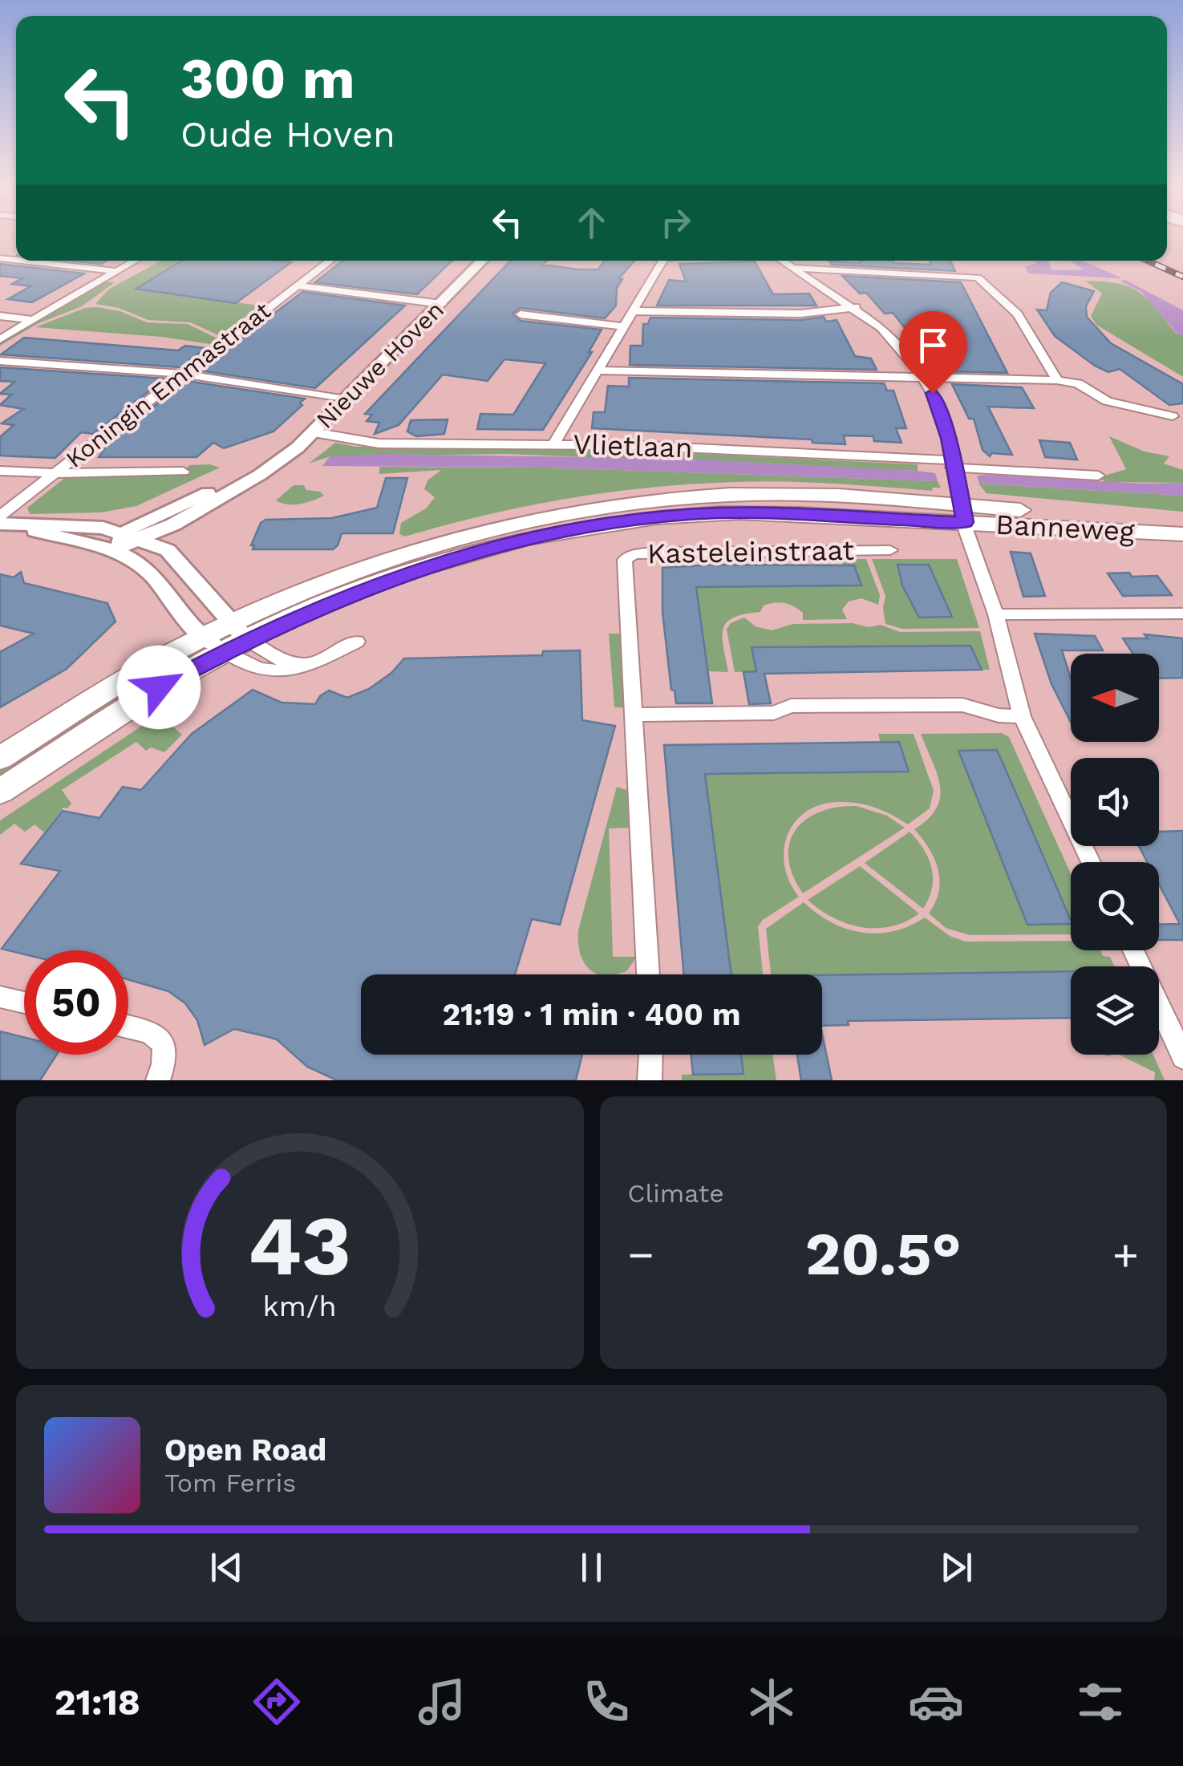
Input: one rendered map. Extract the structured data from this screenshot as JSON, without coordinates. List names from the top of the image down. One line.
{"streets":{"main road":["Banneweg"],"street":["Nieuwe Hoven","Koningin Emmastraat","Vlietlaan","Kasteleinstraat"]},"crossings":[["Nieuwe Hoven","Vlietlaan"]],"north":"left","page":{"turn":["300 m","Oude Hoven"],"limit":"50","trip":"21:19 · 1 min · 400 m","tile":"Climate","heat":["−","20.5°","+"],"song":["Open Road","Tom Ferris"],"tabs":"21:18","gauge":["43","km/h"]}}
